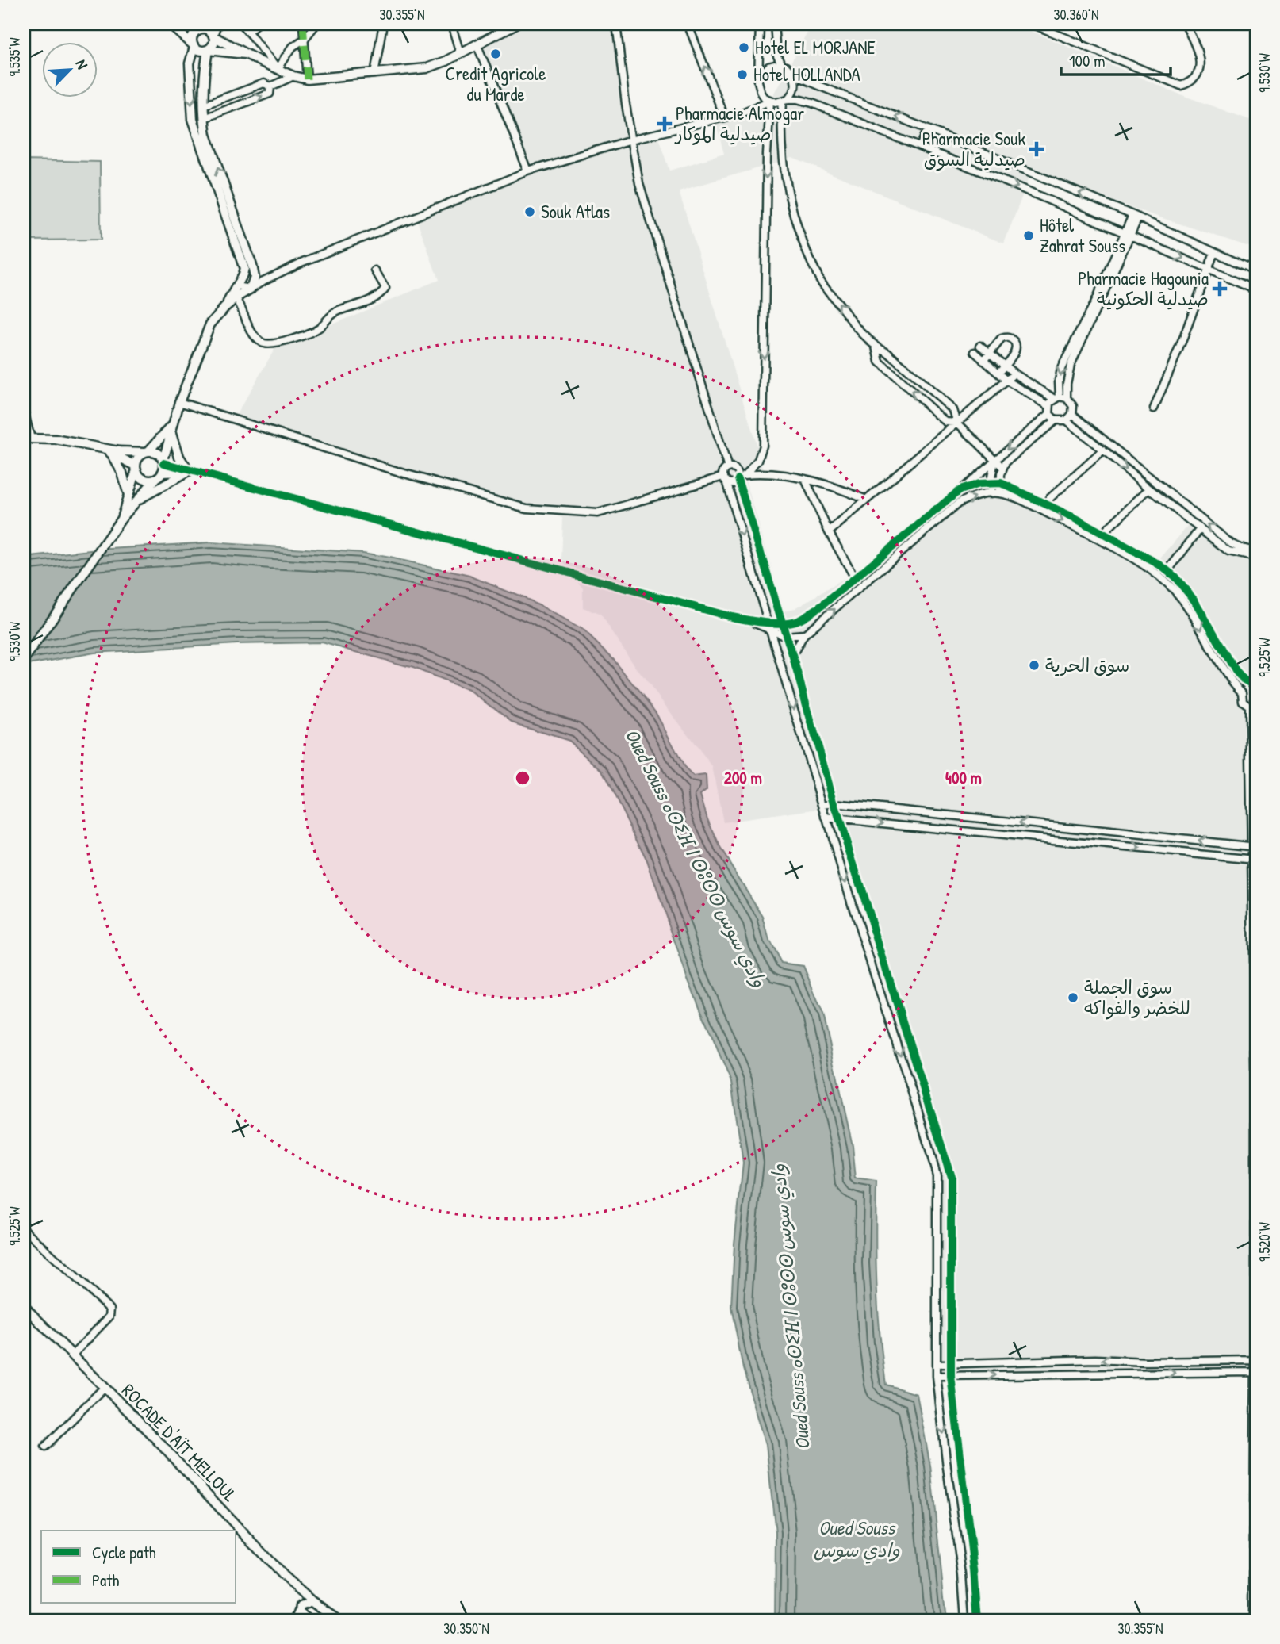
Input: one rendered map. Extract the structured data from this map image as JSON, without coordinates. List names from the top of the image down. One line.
{"streets":{"street":["ROCADE D'AÏT MELLOUL"]},"water":["Oued Souss ⴰⵙⵉⴼ ⵏ ⵙⵓⵙⵙ وادي سوس","Oued Souss وادي سوس"],"places":{"other":["Hotel EL MORJANE","Credit Agricole du Marde","Hotel HOLLANDA","Souk Atlas","Hôtel Zahrat Souss","سوق الحرية","سوق الجملة للخضر والفواكه"],"health":["Pharmacie Almogar صيدلية الموكار","Pharmacie Souk صيدلية السوق","Pharmacie Hagounia صيدلية الحكونية"]},"legend":["Cycle path","Path"],"scale_bar":"100 m","north":"top right","coordinates":["30.355°N","30.360°N","9.535°W","9.530°W","9.525°W","9.520°W","30.350°N"],"rings":["200 m","400 m"]}
